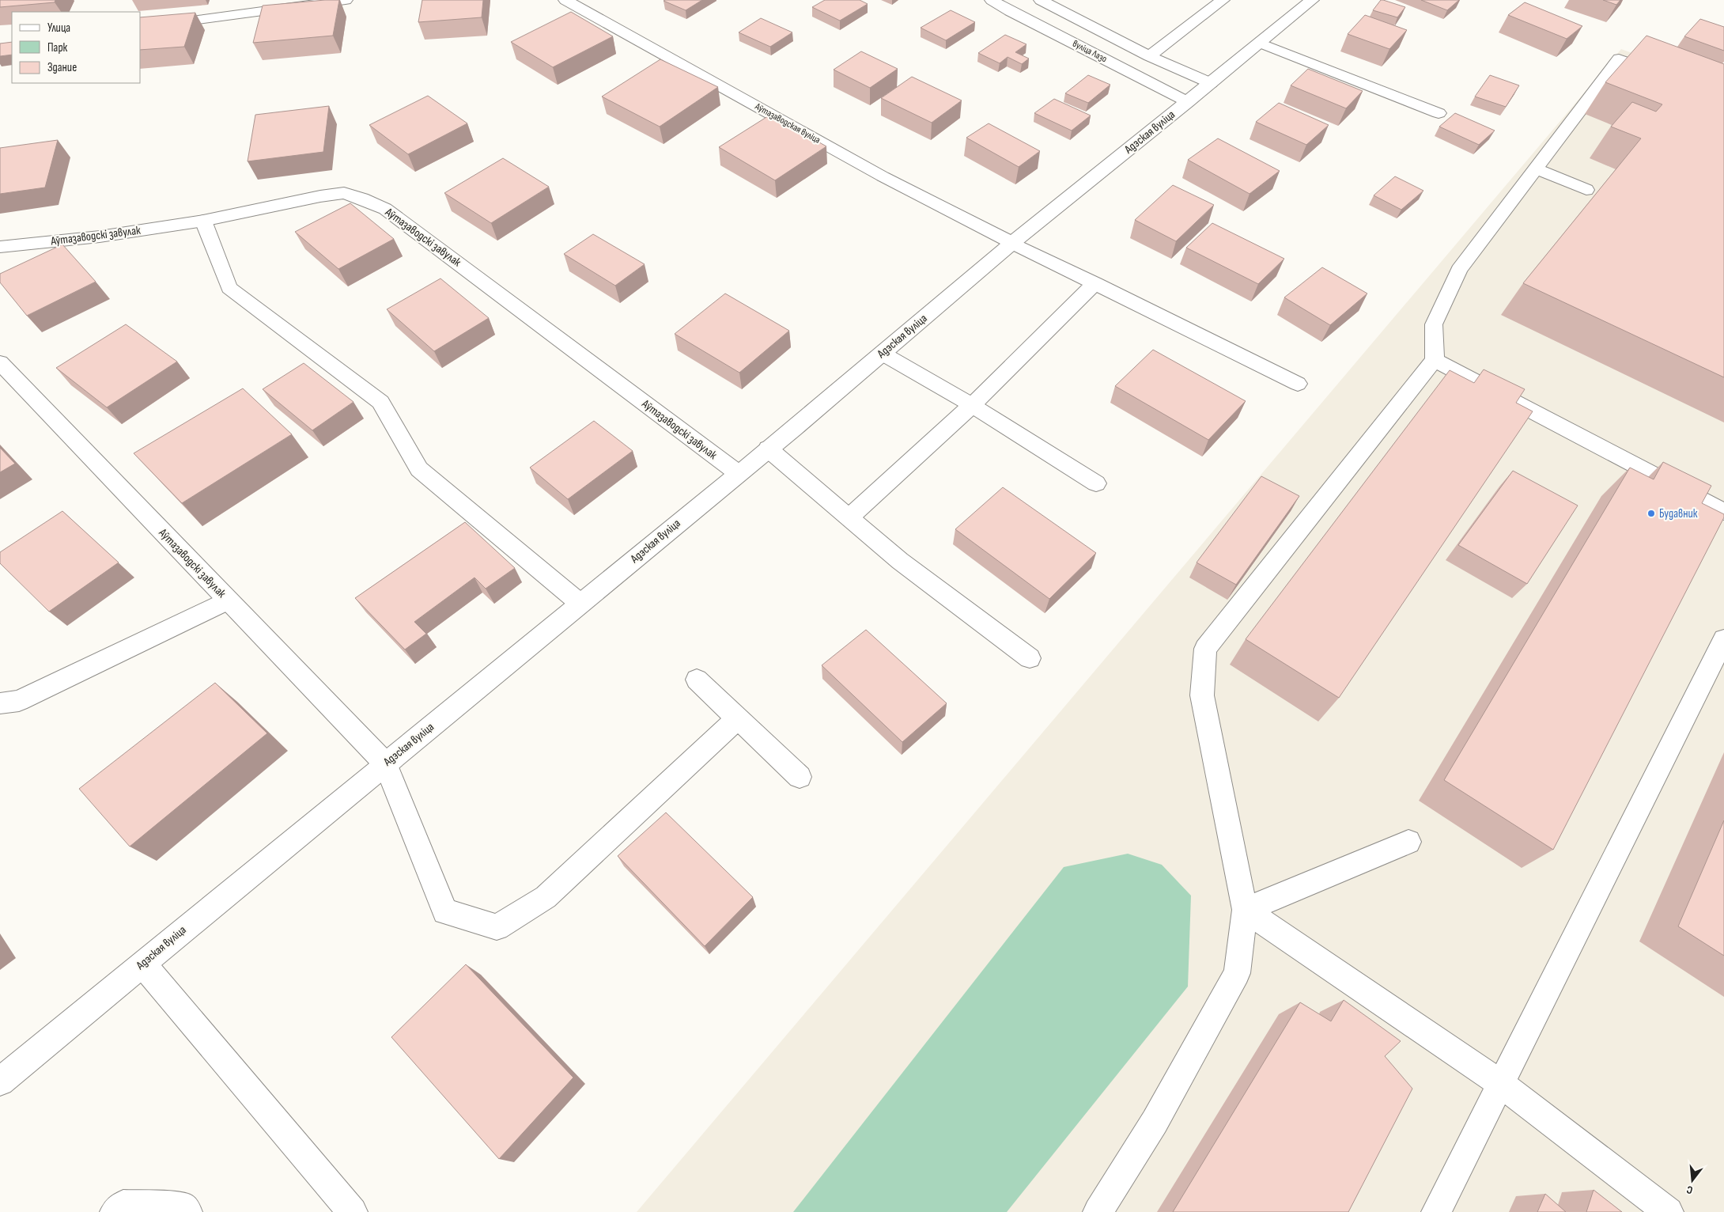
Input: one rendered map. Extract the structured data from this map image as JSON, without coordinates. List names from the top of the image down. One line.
{"streets":{"street":["вуліца Лазо","Аўтазаводская вуліца","Адэская вуліца","Аўтазаводскі завулак"]},"crossings":[["вуліца Лазо","Адэская вуліца"],["Аўтазаводская вуліца","Адэская вуліца"],["Адэская вуліца","Аўтазаводскі завулак"]],"places":["Будавник"],"legend":["Улица","Парк","Здание"],"north":"bottom"}
